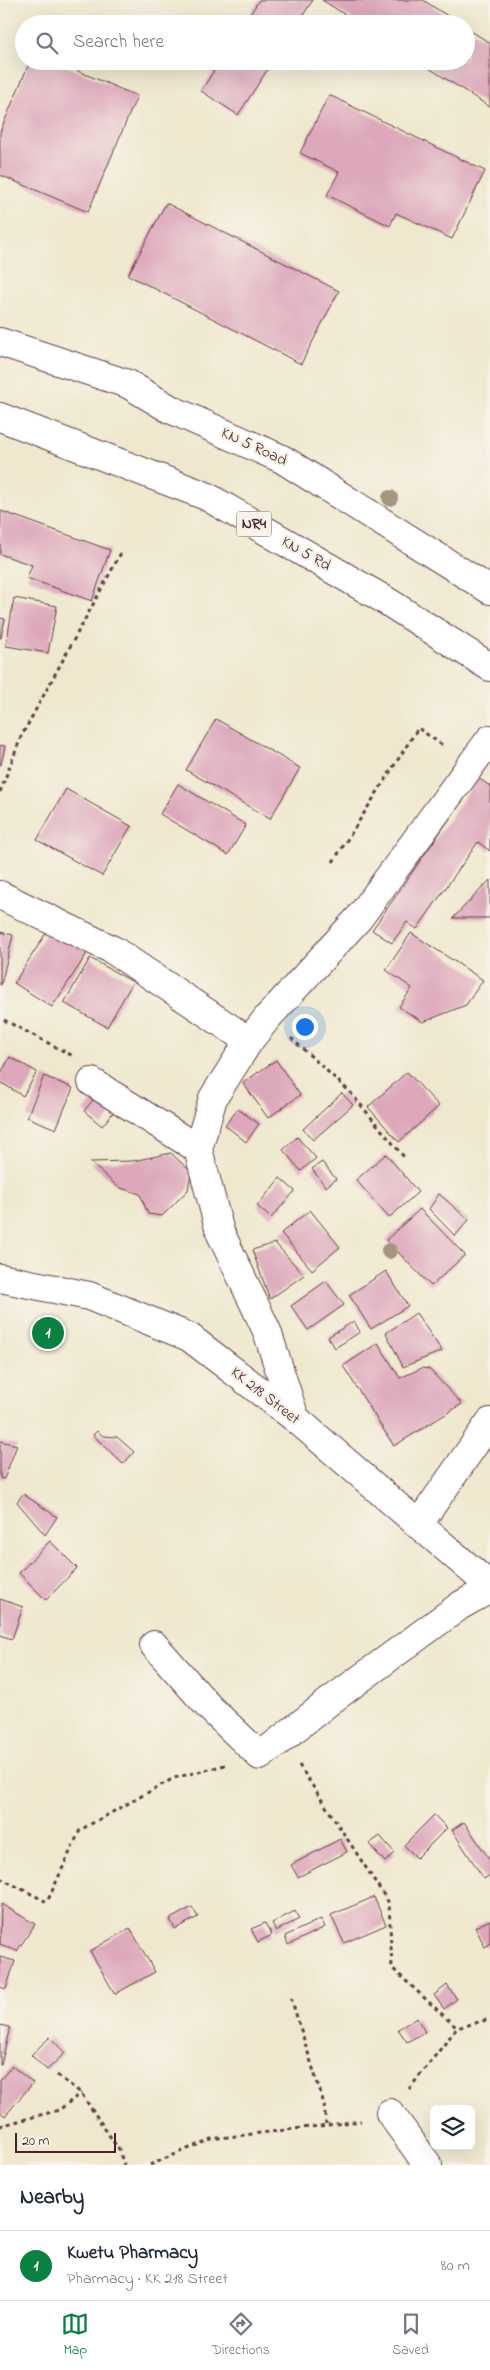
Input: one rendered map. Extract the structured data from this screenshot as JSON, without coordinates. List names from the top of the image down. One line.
{"streets":{"main road":["KN 5 Road","NR4","KN 5 Rd","KK 218 Street"]},"scale_bar":"20 m","page":{"search":"Search here","pins":"1","scale":"20 m","heading":"Nearby","list":[{"mark":"1","name":"Kwetu Pharmacy","note":"Pharmacy · KK 218 Street","value":"80 m"}],"nav":["Map","Directions","Saved"]}}
